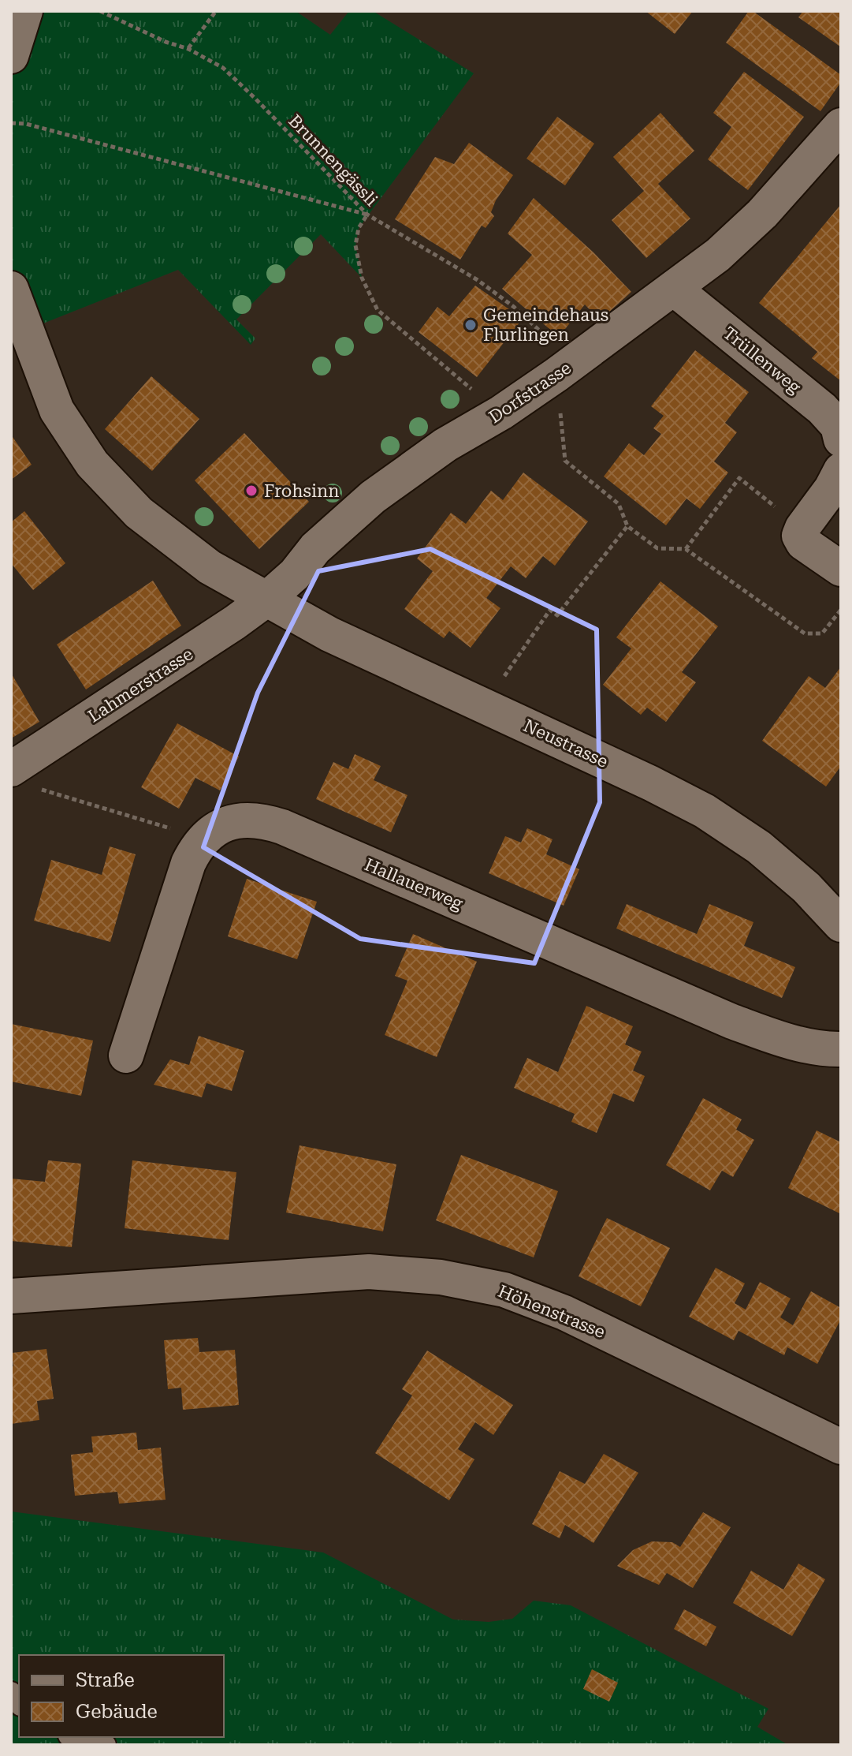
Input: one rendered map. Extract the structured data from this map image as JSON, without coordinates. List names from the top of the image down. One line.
{"streets":{"street":["Trüllenweg","Dorfstrasse","Lahmerstrasse","Neustrasse","Hallauerweg","Höhenstrasse"],"path":["Brunnengässli"]},"crossings":[["Brunnengässli","Dorfstrasse"],["Trüllenweg","Dorfstrasse"],["Dorfstrasse","Lahmerstrasse"],["Dorfstrasse","Neustrasse"],["Lahmerstrasse","Neustrasse"]],"places":["Gemeindehaus Flurlingen","Frohsinn"],"legend":["Straße","Gebäude"]}
